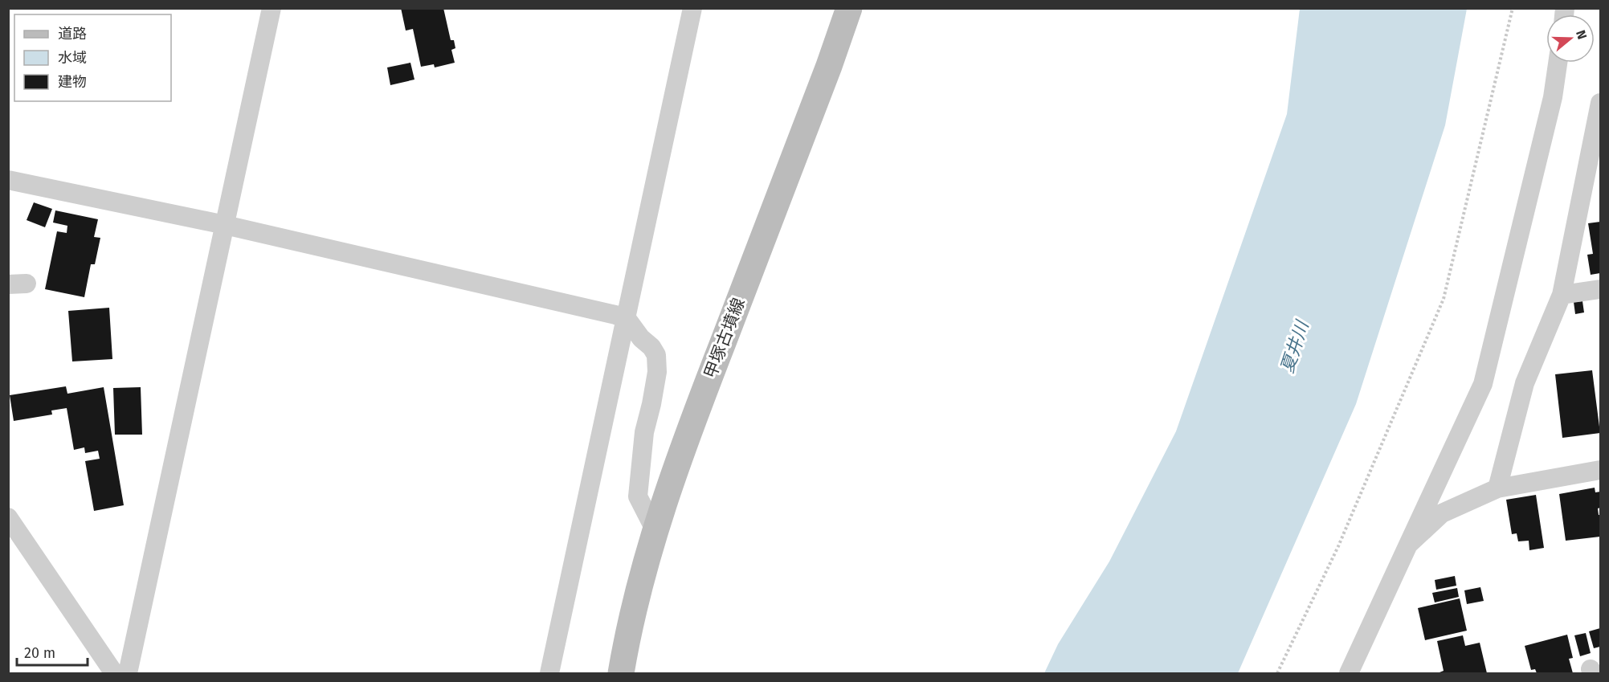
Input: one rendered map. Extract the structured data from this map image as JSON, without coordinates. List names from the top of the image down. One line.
{"streets":{"main road":["甲塚古墳線"]},"water":["夏井川"],"legend":["道路","水域","建物"],"scale_bar":"20 m","north":"right"}
